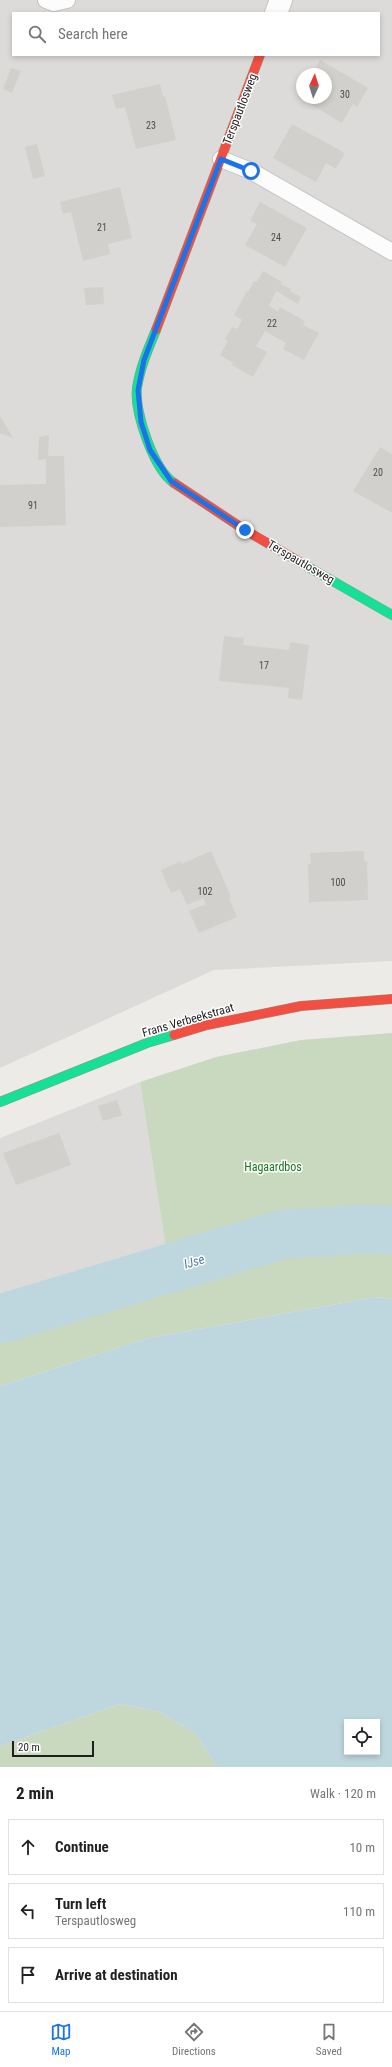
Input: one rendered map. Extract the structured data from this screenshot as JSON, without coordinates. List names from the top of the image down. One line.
{"streets":{"street":["Terspautlosweg","Frans Verbeekstraat"]},"water":["IJse"],"parks":["Hagaardbos"],"house_numbers":["30","23","21","24","22","20","91","17","100","102"],"scale_bar":"20 m","north":"top","page":{"search":"Search here","scale":"20 m","heading":["2 min","Walk · 120 m"],"list":[["Continue","10 m"],["Turn left","Terspautlosweg","110 m"],"Arrive at destination"],"nav":["Map","Directions","Saved"]}}
